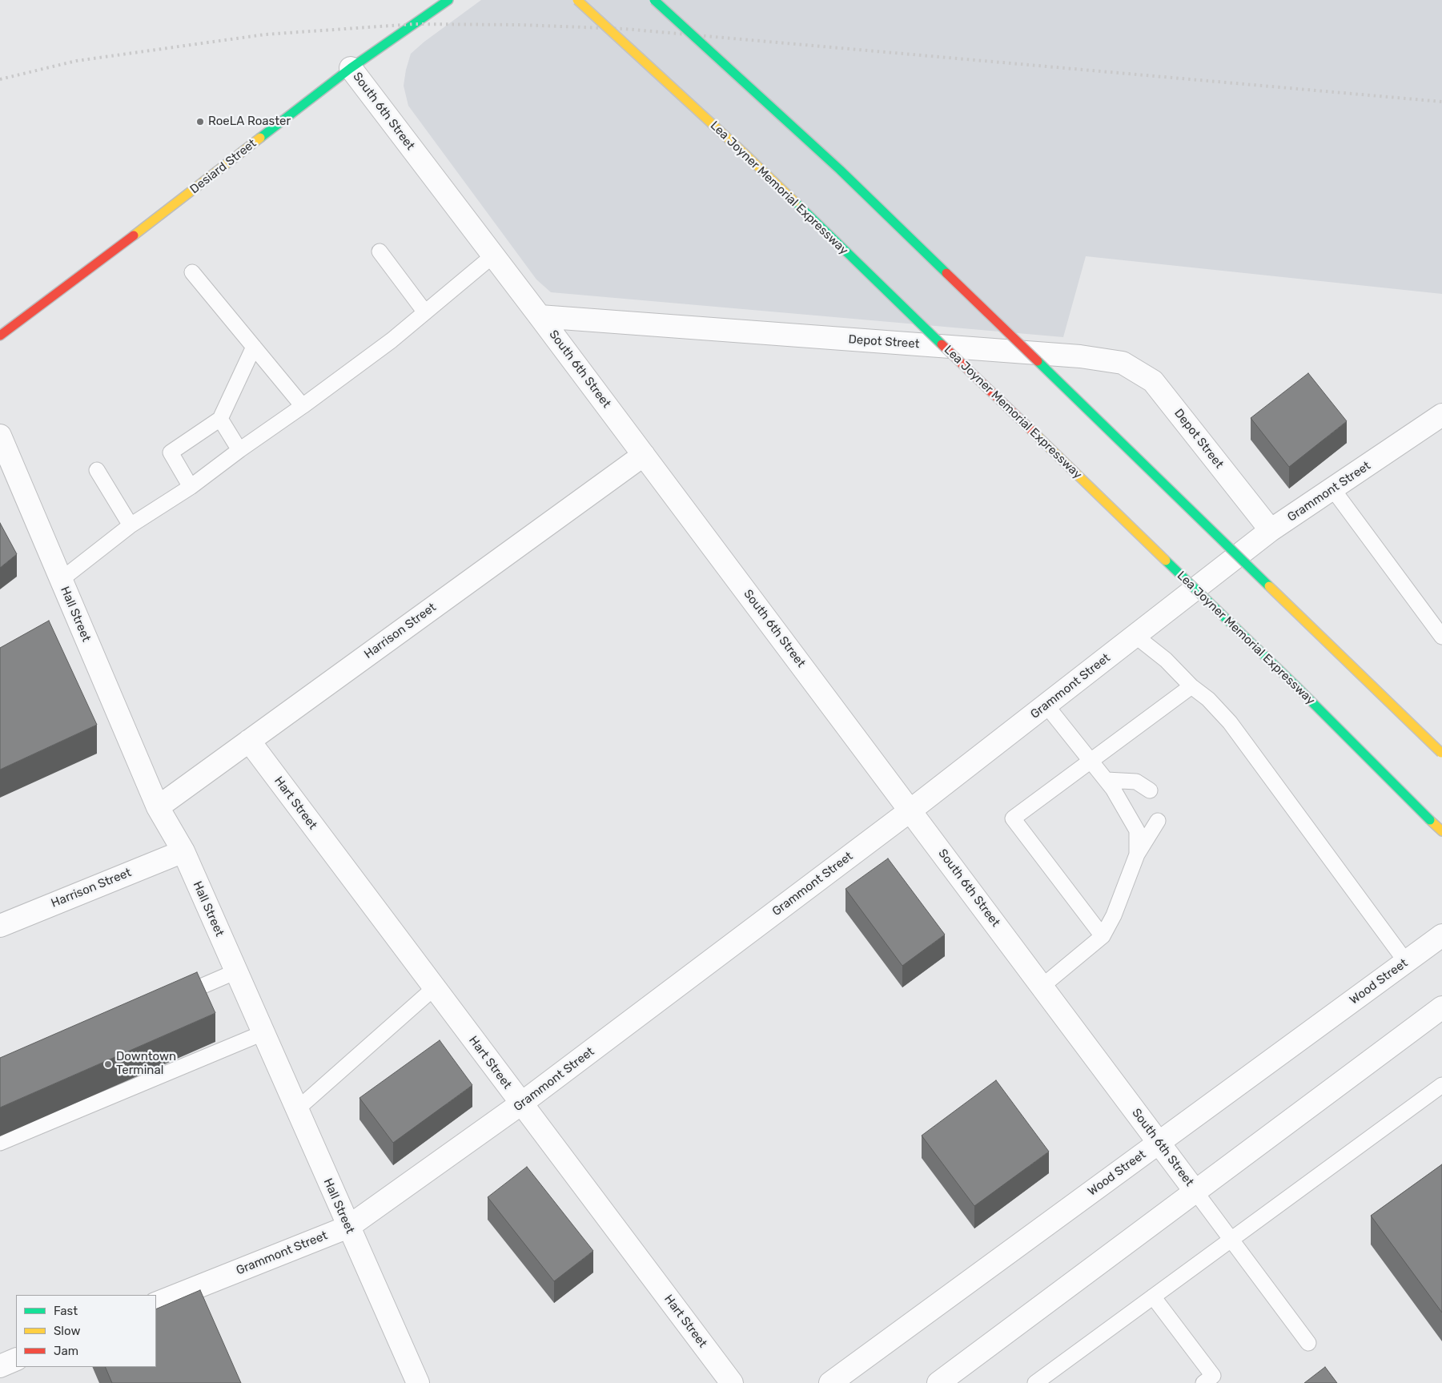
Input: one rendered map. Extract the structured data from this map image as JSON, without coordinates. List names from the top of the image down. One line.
{"streets":{"main road":["Desiard Street","Lea Joyner Memorial Expressway"],"street":["South 6th Street","Depot Street","Grammont Street","Hall Street","Harrison Street","Hart Street","Wood Street"]},"crossings":[["South 6th Street","Desiard Street"],["South 6th Street","Depot Street"],["South 6th Street","Grammont Street"],["South 6th Street","Harrison Street"],["South 6th Street","Wood Street"],["Depot Street","Grammont Street"],["Grammont Street","Hall Street"],["Grammont Street","Hart Street"],["Hall Street","Harrison Street"],["Harrison Street","Hart Street"]],"places":["RoeLA Roaster","Downtown Terminal"],"legend":["Fast","Slow","Jam"]}
